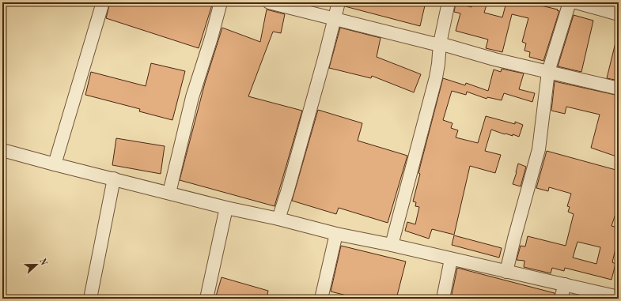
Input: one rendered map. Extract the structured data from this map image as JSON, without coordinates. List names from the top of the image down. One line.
{"north":"right"}
